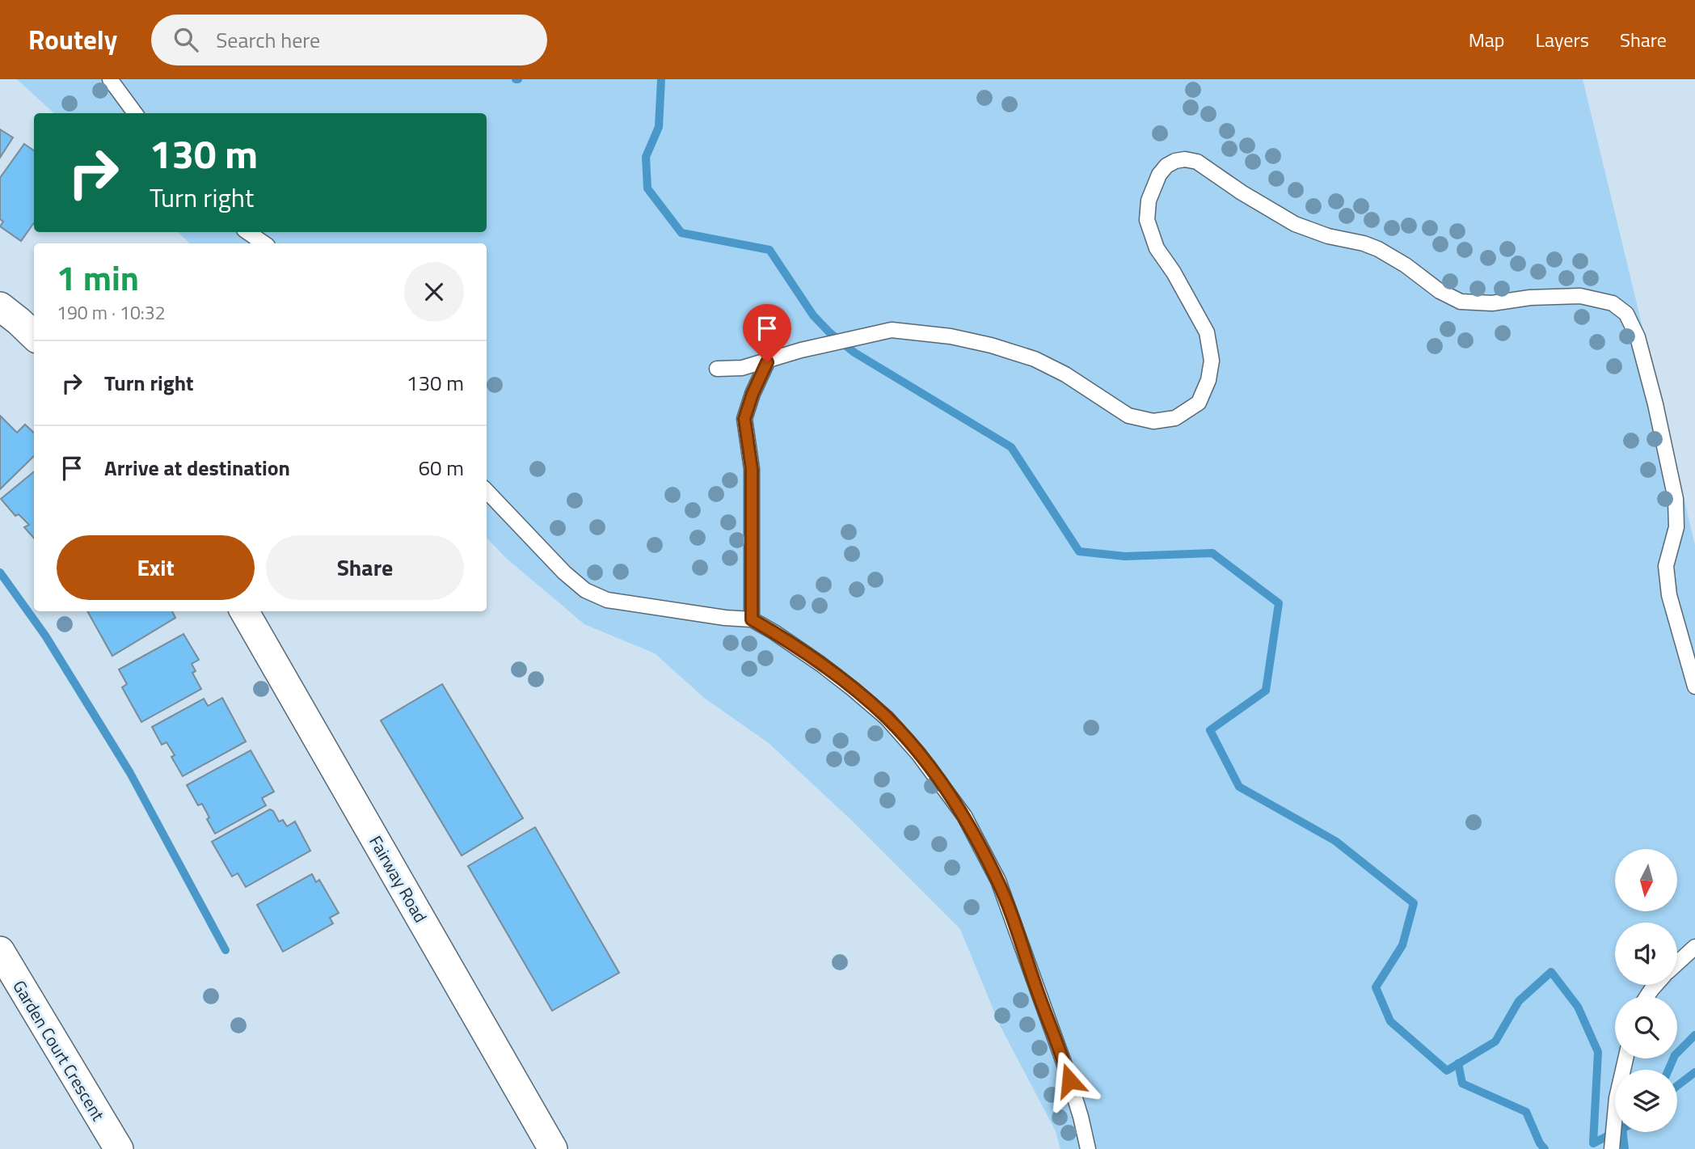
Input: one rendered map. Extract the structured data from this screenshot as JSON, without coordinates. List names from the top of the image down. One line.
{"streets":{"street":["Fairway Road","Garden Court Crescent"]},"north":"bottom","page":{"header":"Routely","search":"Search here","nav":["Map","Layers","Share"],"turn":["130 m","Turn right"],"heading":["1 min","190 m · 10:32"],"list":[{"name":"Turn right","value":"130 m"},{"name":"Arrive at destination","value":"60 m"}],"buttons":["Exit","Share"]}}
